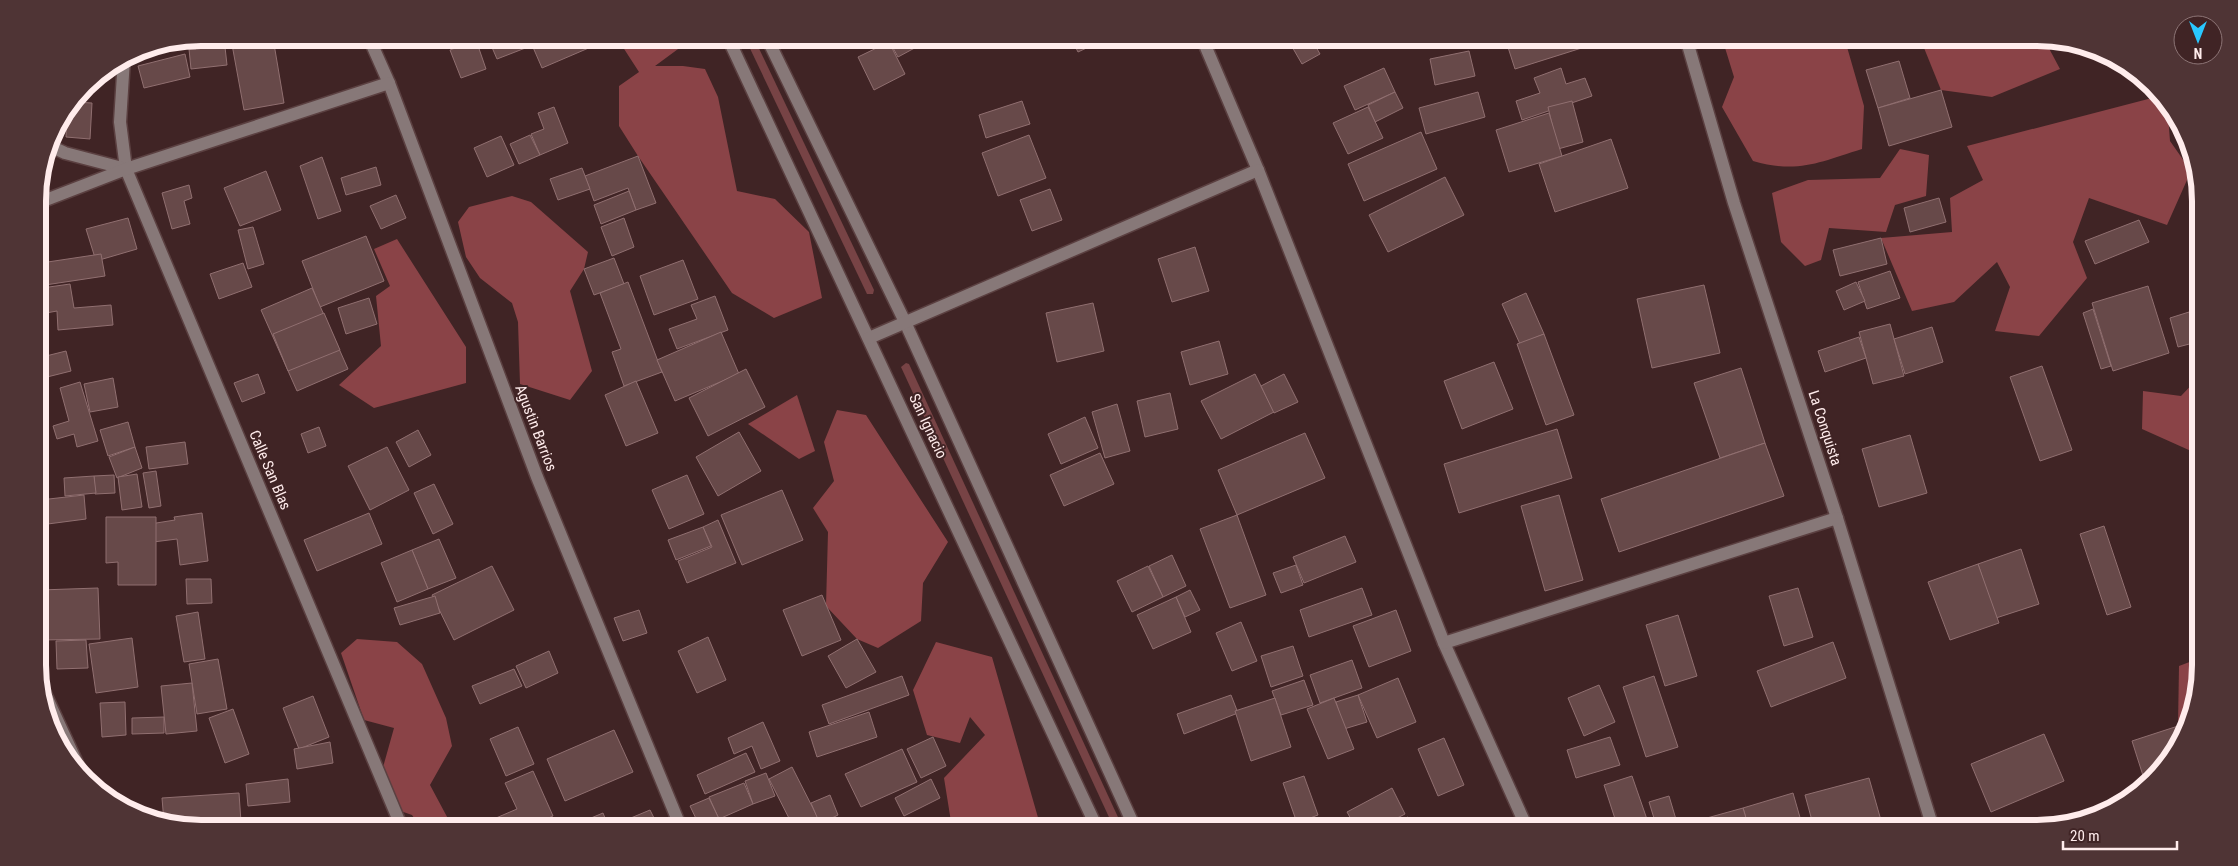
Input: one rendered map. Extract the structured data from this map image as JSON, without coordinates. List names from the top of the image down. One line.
{"streets":{"street":["San Ignacio","Agustin Barrios","La Conquista","Calle San Blas"]},"scale_bar":"20 m","north":"bottom"}
